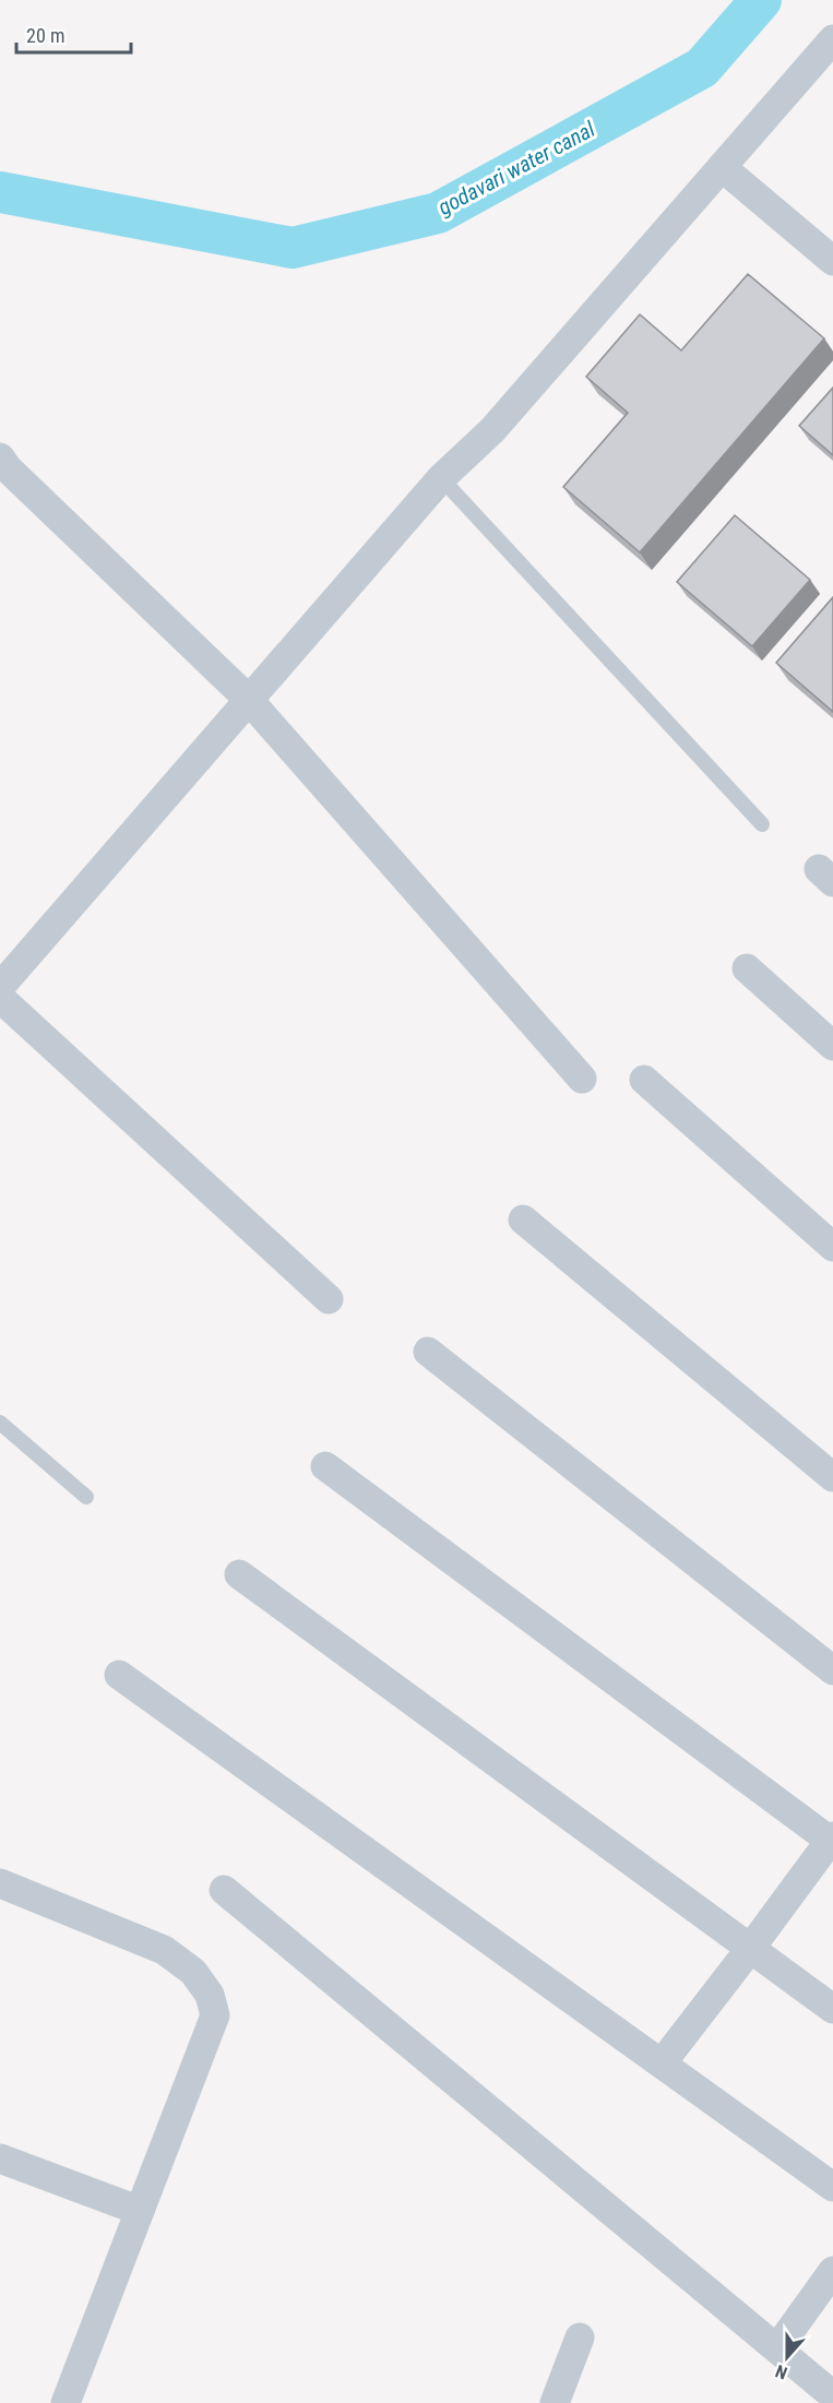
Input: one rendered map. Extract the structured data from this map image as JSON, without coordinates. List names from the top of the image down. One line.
{"water":["godavari water canal"],"scale_bar":"20 m","north":"bottom"}
